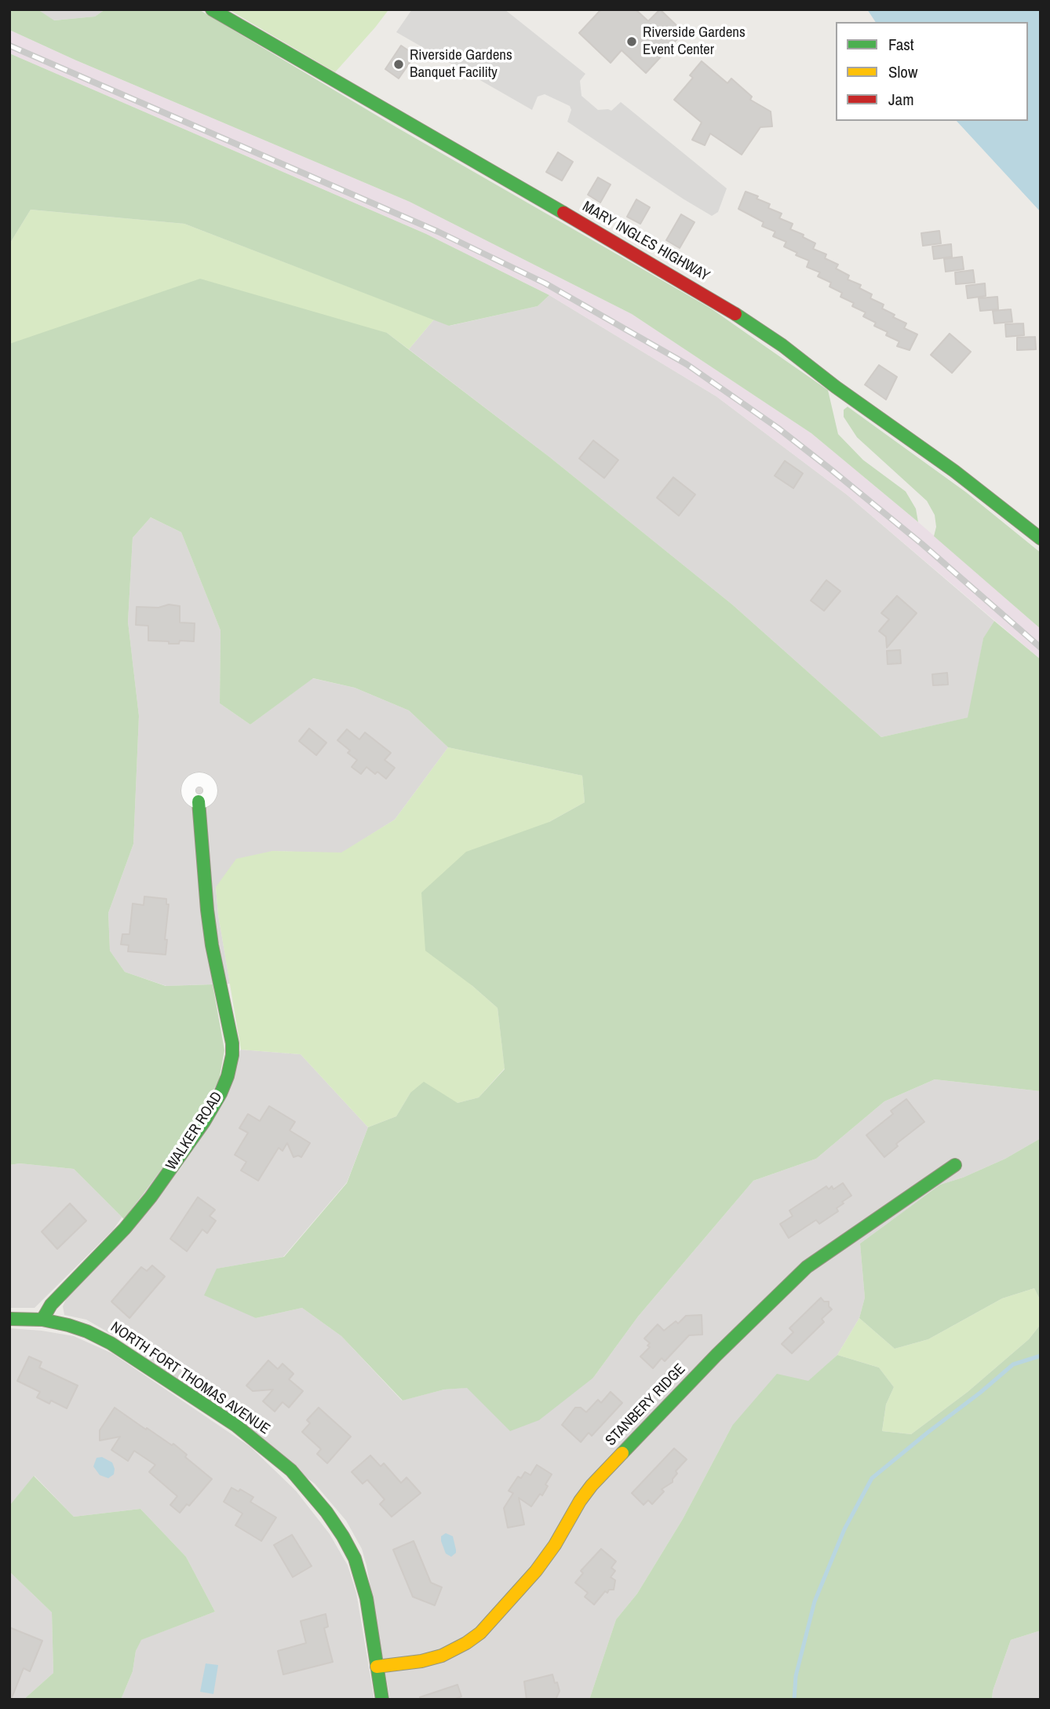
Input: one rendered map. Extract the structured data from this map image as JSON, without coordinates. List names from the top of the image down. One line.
{"streets":{"street":["MARY INGLES HIGHWAY","WALKER ROAD","NORTH FORT THOMAS AVENUE","STANBERY RIDGE"]},"crossings":[["WALKER ROAD","NORTH FORT THOMAS AVENUE"],["NORTH FORT THOMAS AVENUE","STANBERY RIDGE"]],"places":["Riverside Gardens Event Center","Riverside Gardens Banquet Facility"],"legend":["Fast","Slow","Jam"]}
